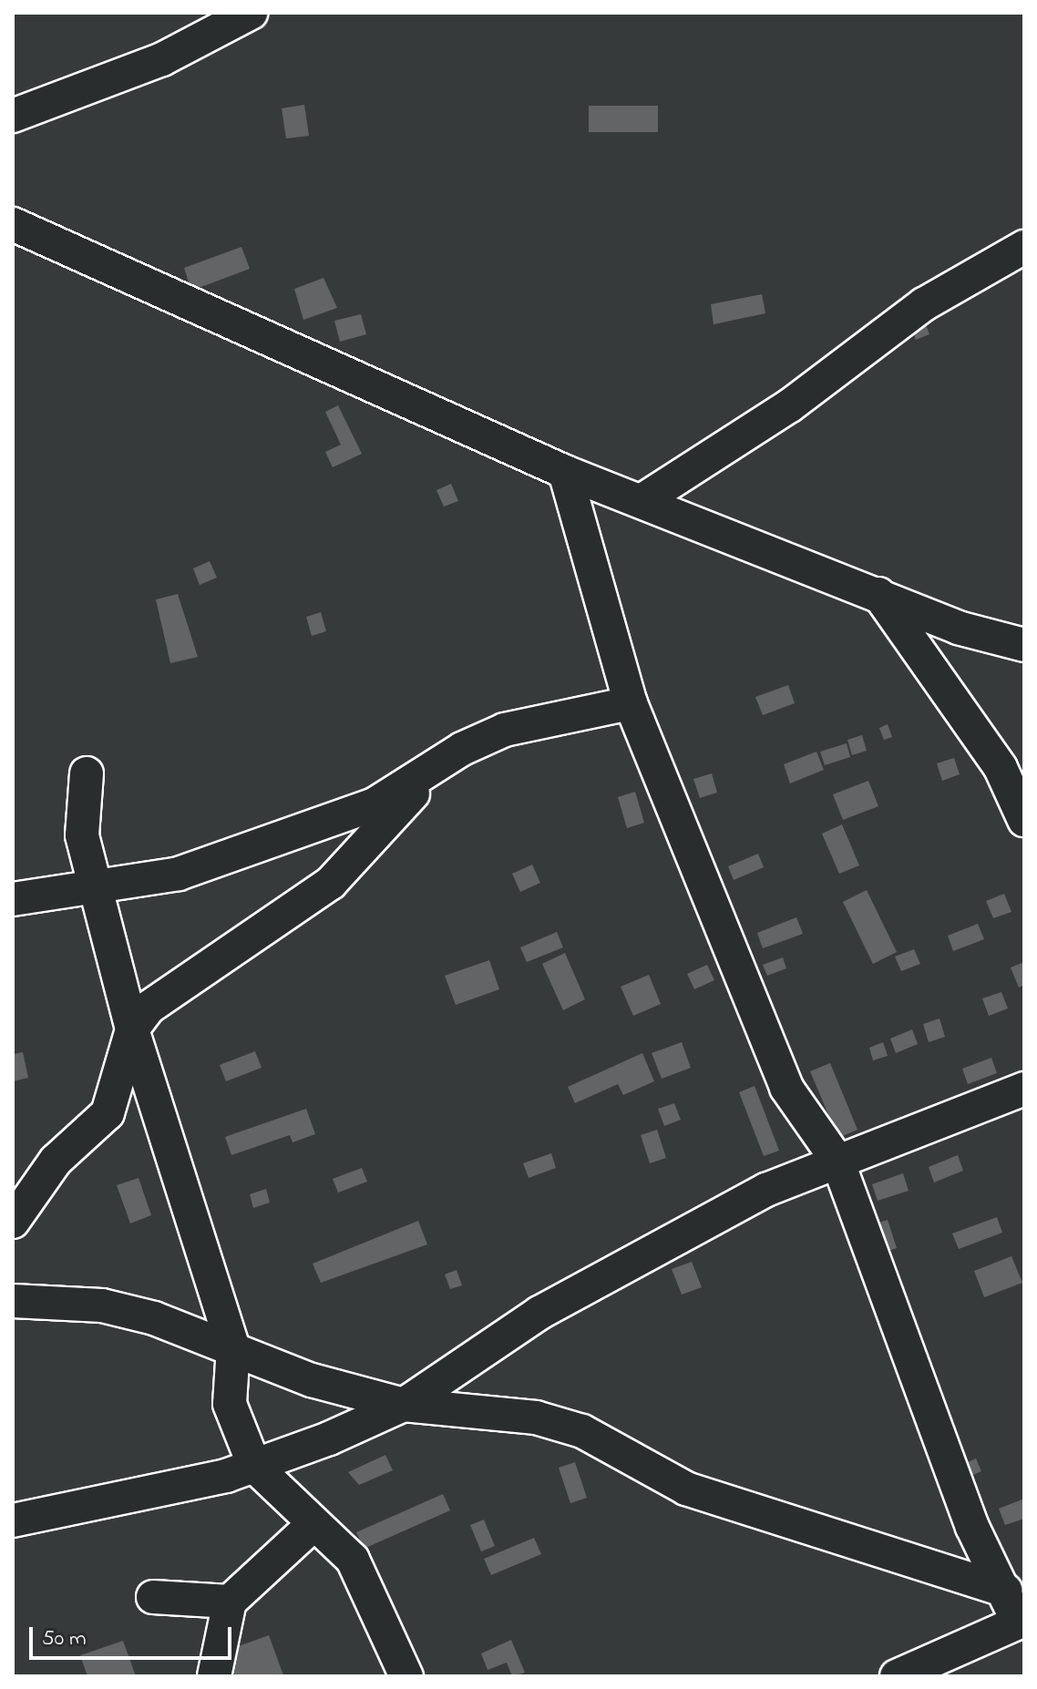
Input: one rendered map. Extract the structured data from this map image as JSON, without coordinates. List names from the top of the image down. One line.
{"scale_bar":"50 m"}
